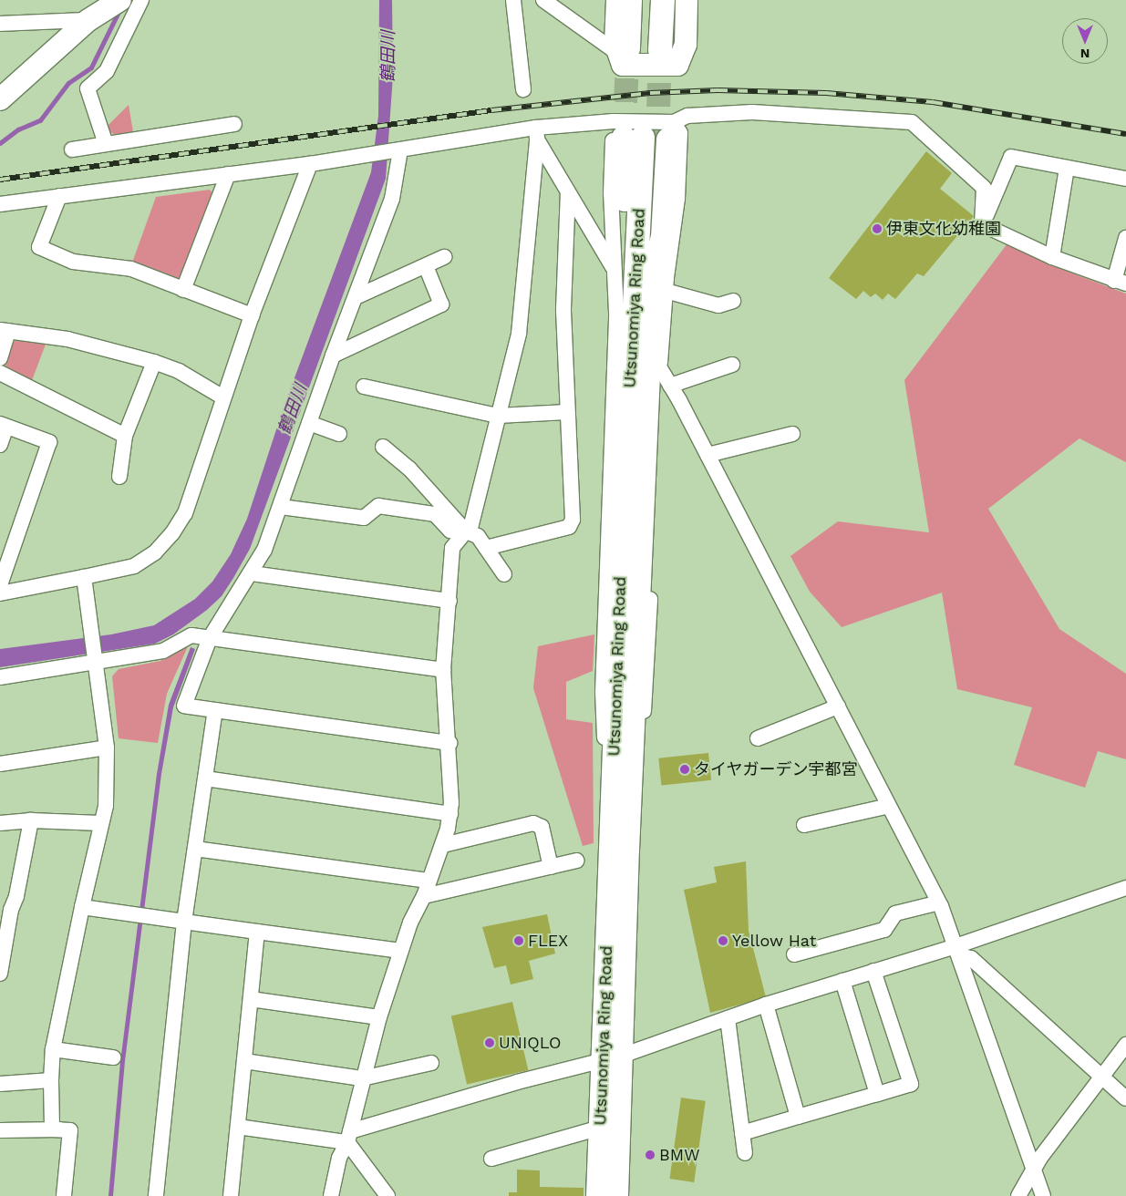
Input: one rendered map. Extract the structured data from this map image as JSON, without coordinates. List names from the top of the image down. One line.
{"streets":{"main road":["Utsunomiya Ring Road"]},"water":["鶴田川"],"places":["伊東文化幼稚園","タイヤガーデン宇都宮","FLEX","Yellow Hat","UNIQLO","BMW"],"north":"bottom"}
